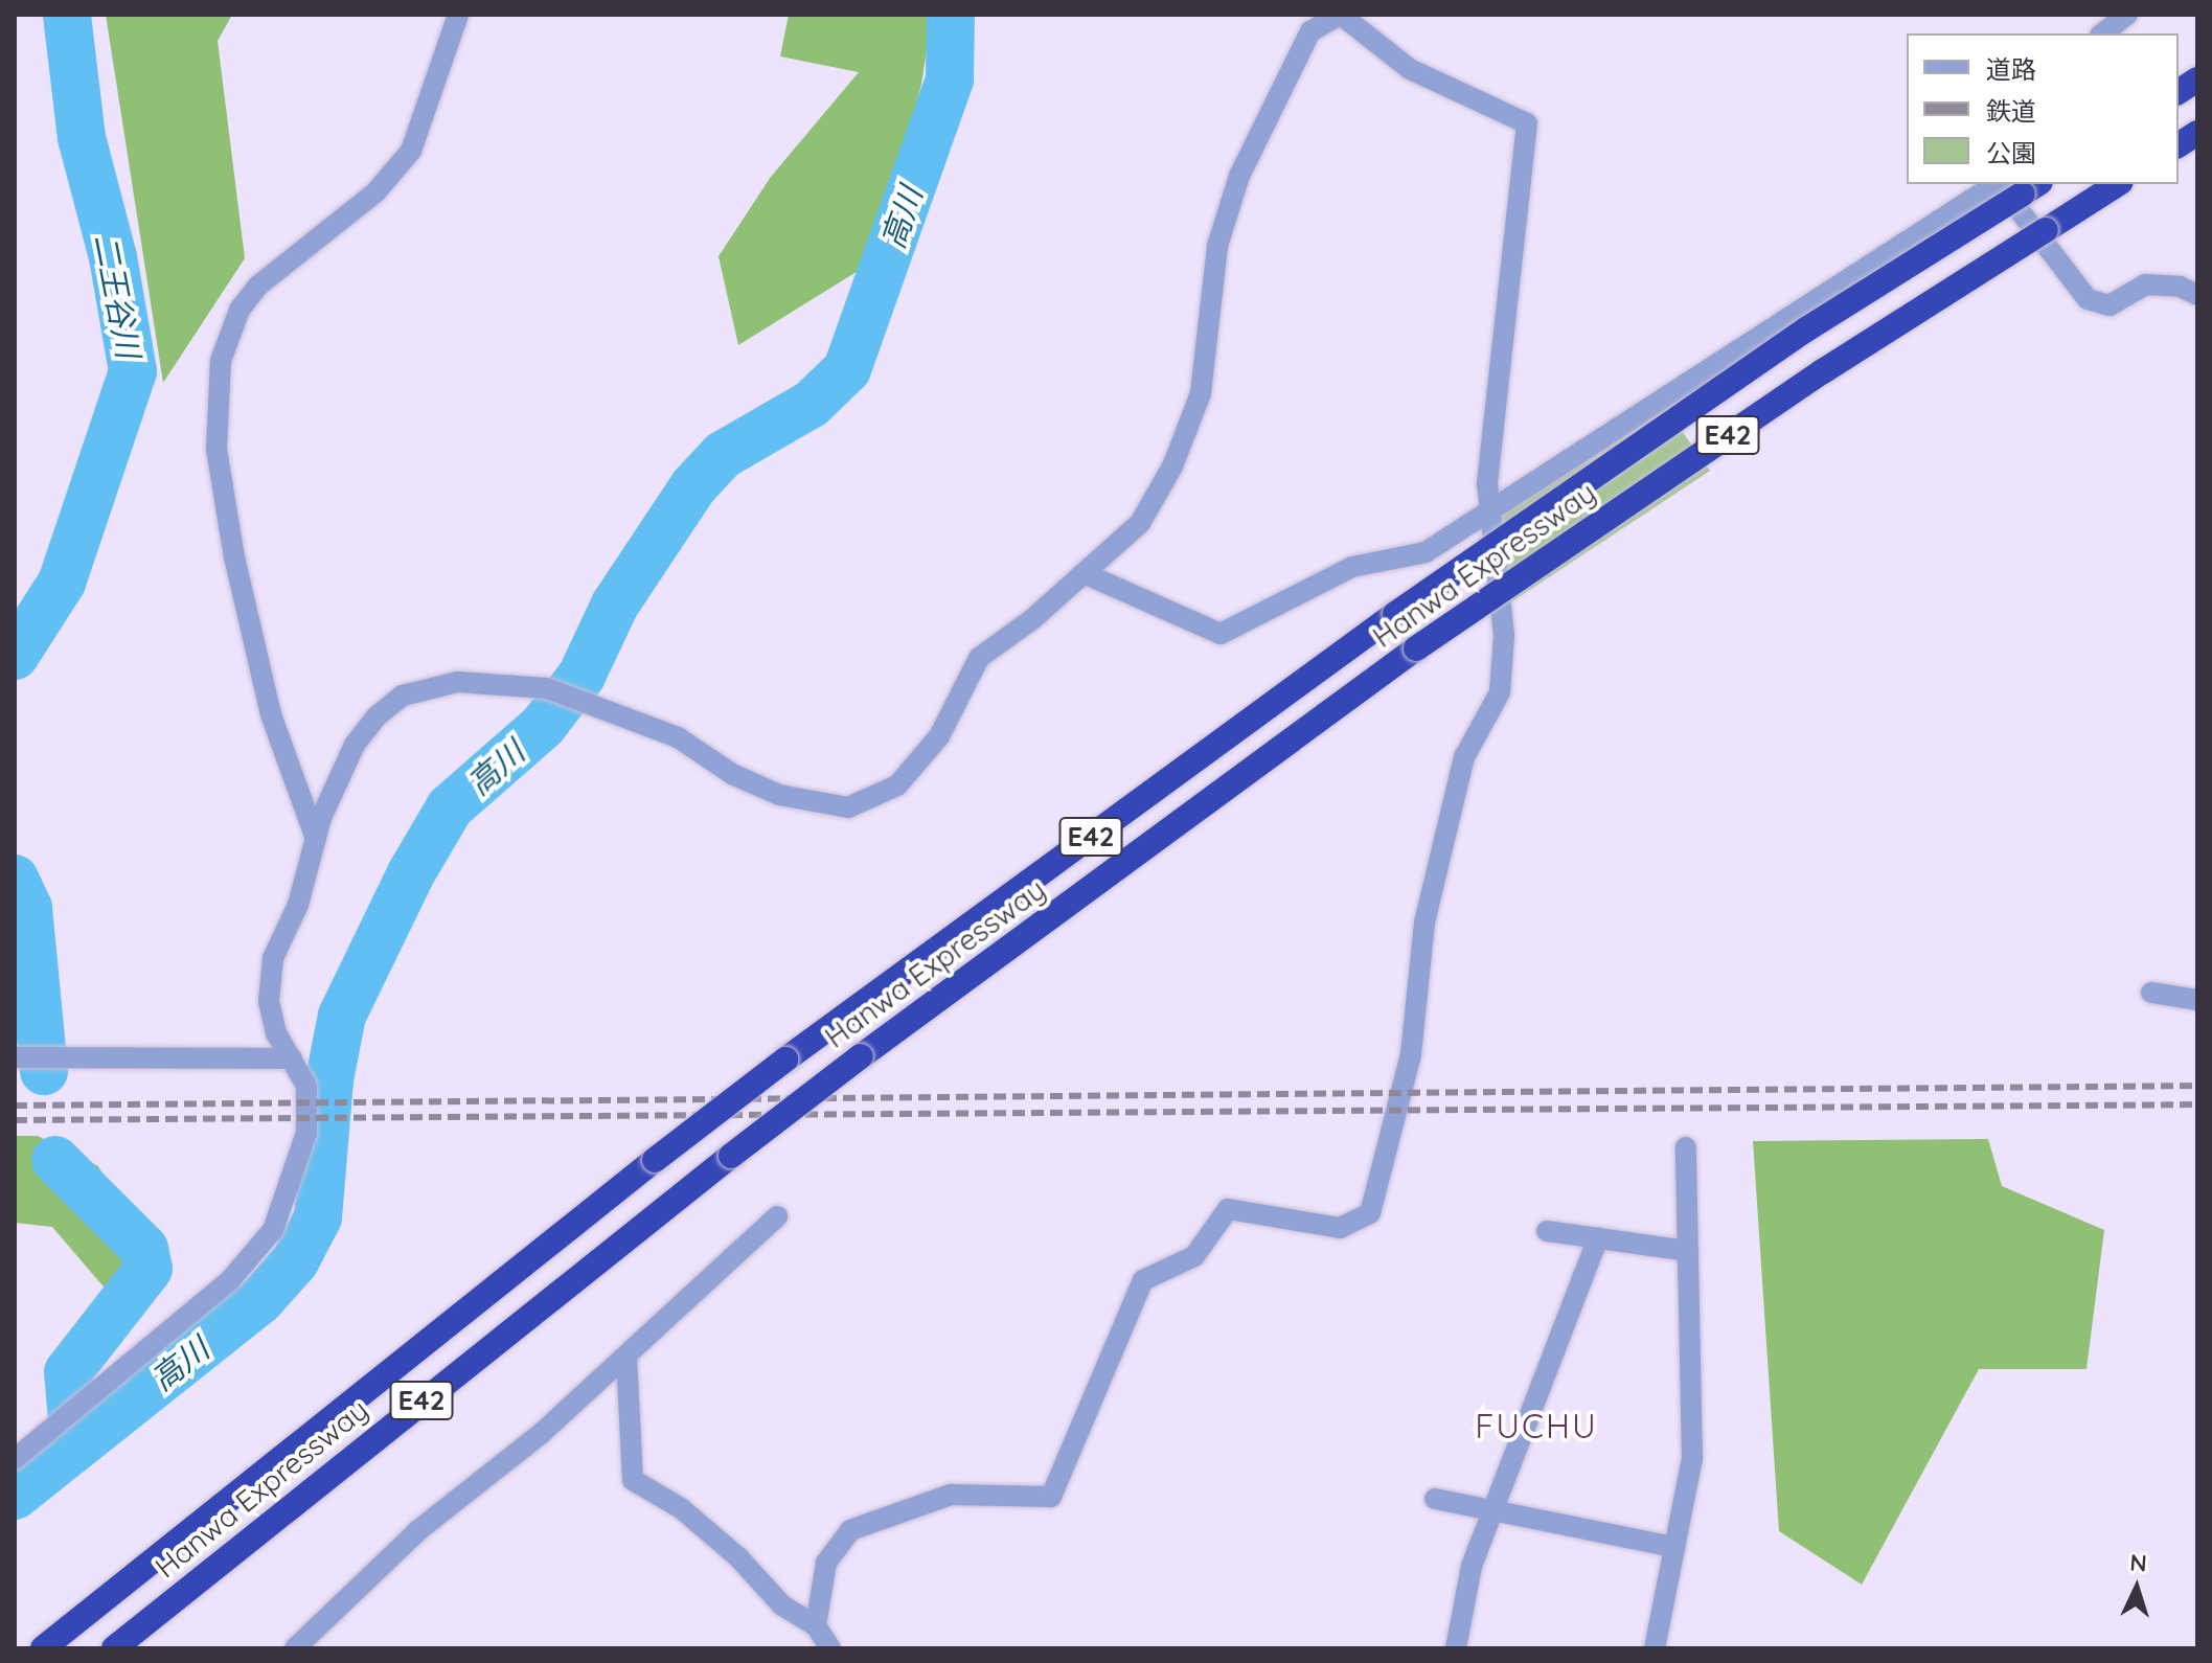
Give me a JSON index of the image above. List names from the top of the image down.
{
  "streets": {
    "highway": ["E42", "Hanwa Expressway"]
  },
  "districts": ["FUCHU"],
  "water": ["高川", "二王谷川"],
  "legend": ["道路", "鉄道", "公園"],
  "north": "top"
}
